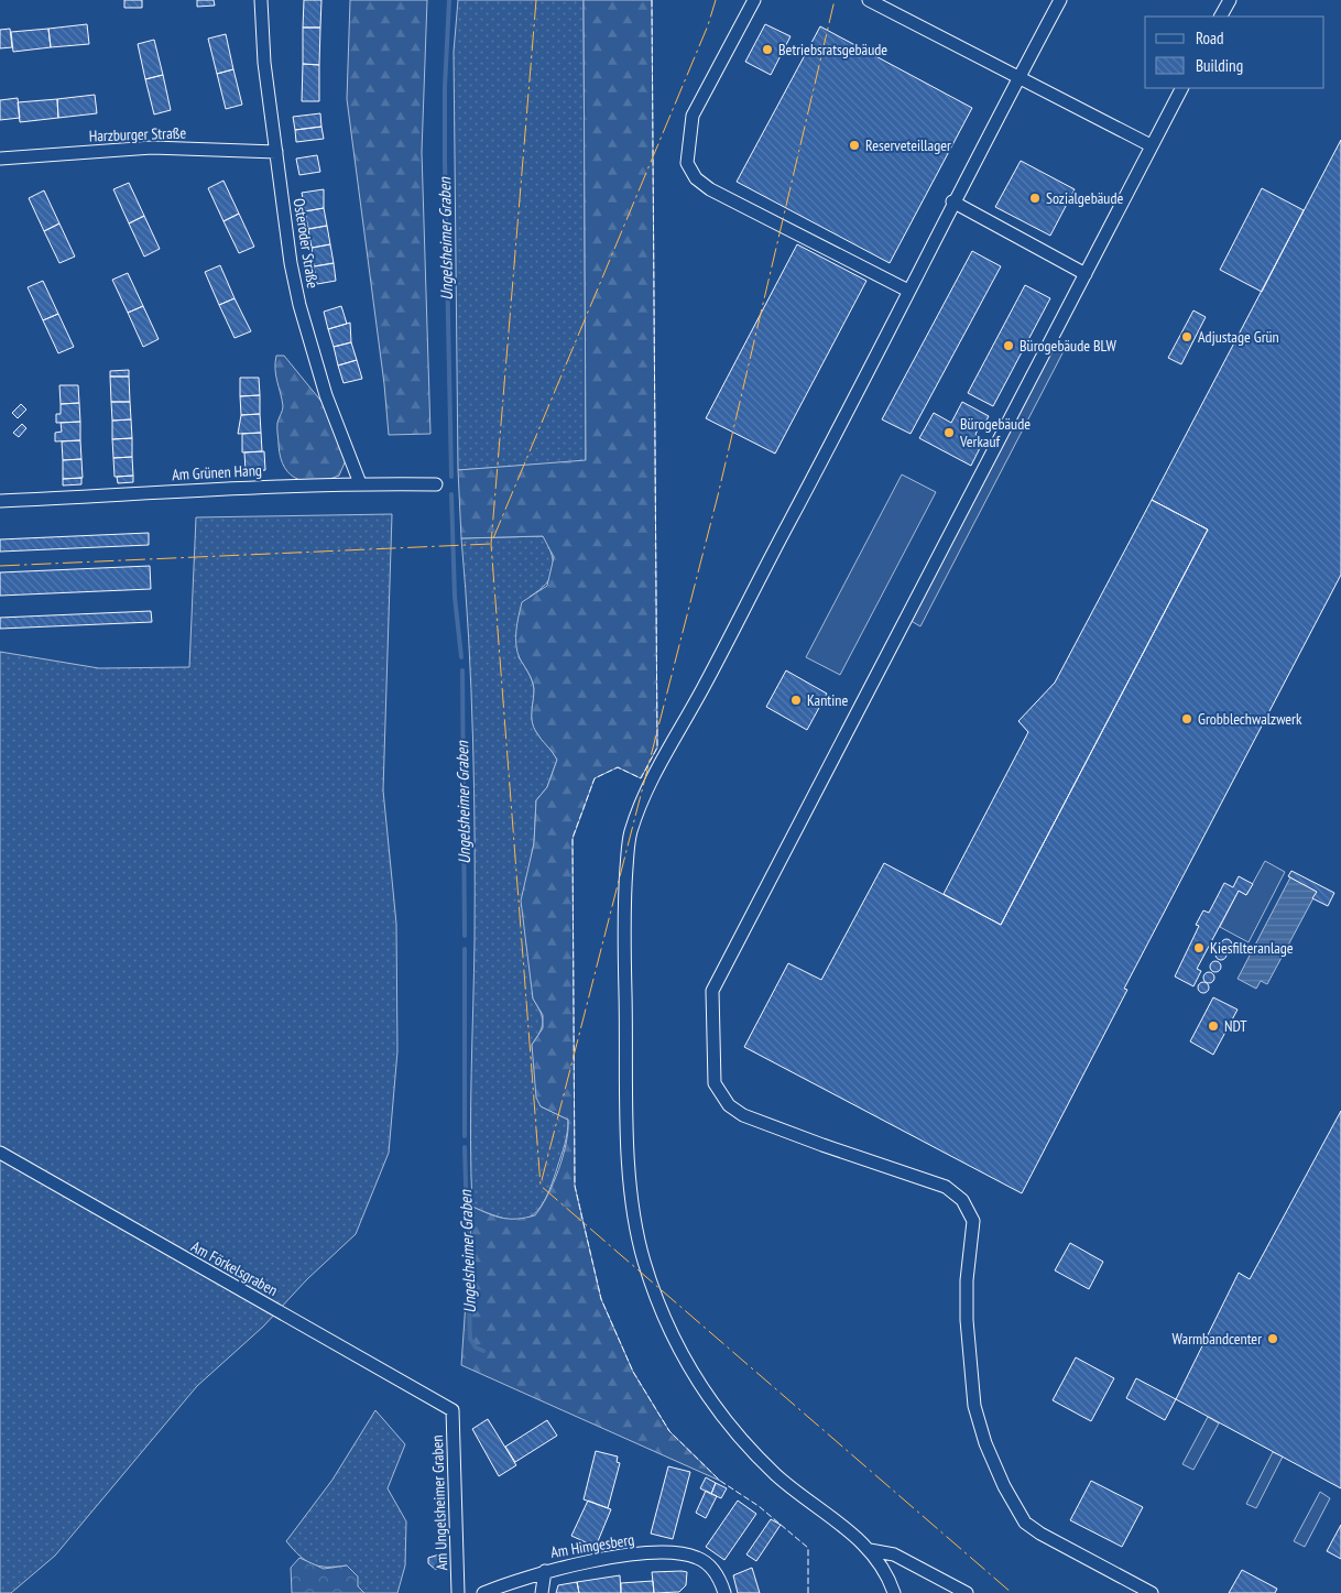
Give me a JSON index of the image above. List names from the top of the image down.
{
  "streets": {
    "street": [
      "Harzburger Straße",
      "Osteroder Straße",
      "Am Grünen Hang",
      "Am Förkelsgraben",
      "Am Ungelsheimer Graben",
      "Am Himgesberg"
    ]
  },
  "crossings": [
    ["Harzburger Straße", "Osteroder Straße"],
    ["Osteroder Straße", "Am Grünen Hang"],
    ["Am Förkelsgraben", "Am Ungelsheimer Graben"]
  ],
  "water": ["Ungelsheimer Graben"],
  "places": [
    "Betriebsratsgebäude",
    "Reserveteillager",
    "Sozialgebäude",
    "Adjustage Grün",
    "Bürogebäude BLW",
    "Bürogebäude Verkauf",
    "Kantine",
    "Grobblechwalzwerk",
    "Kiesfilteranlage",
    "NDT",
    "Warmbandcenter"
  ],
  "legend": ["Road", "Building"]
}
